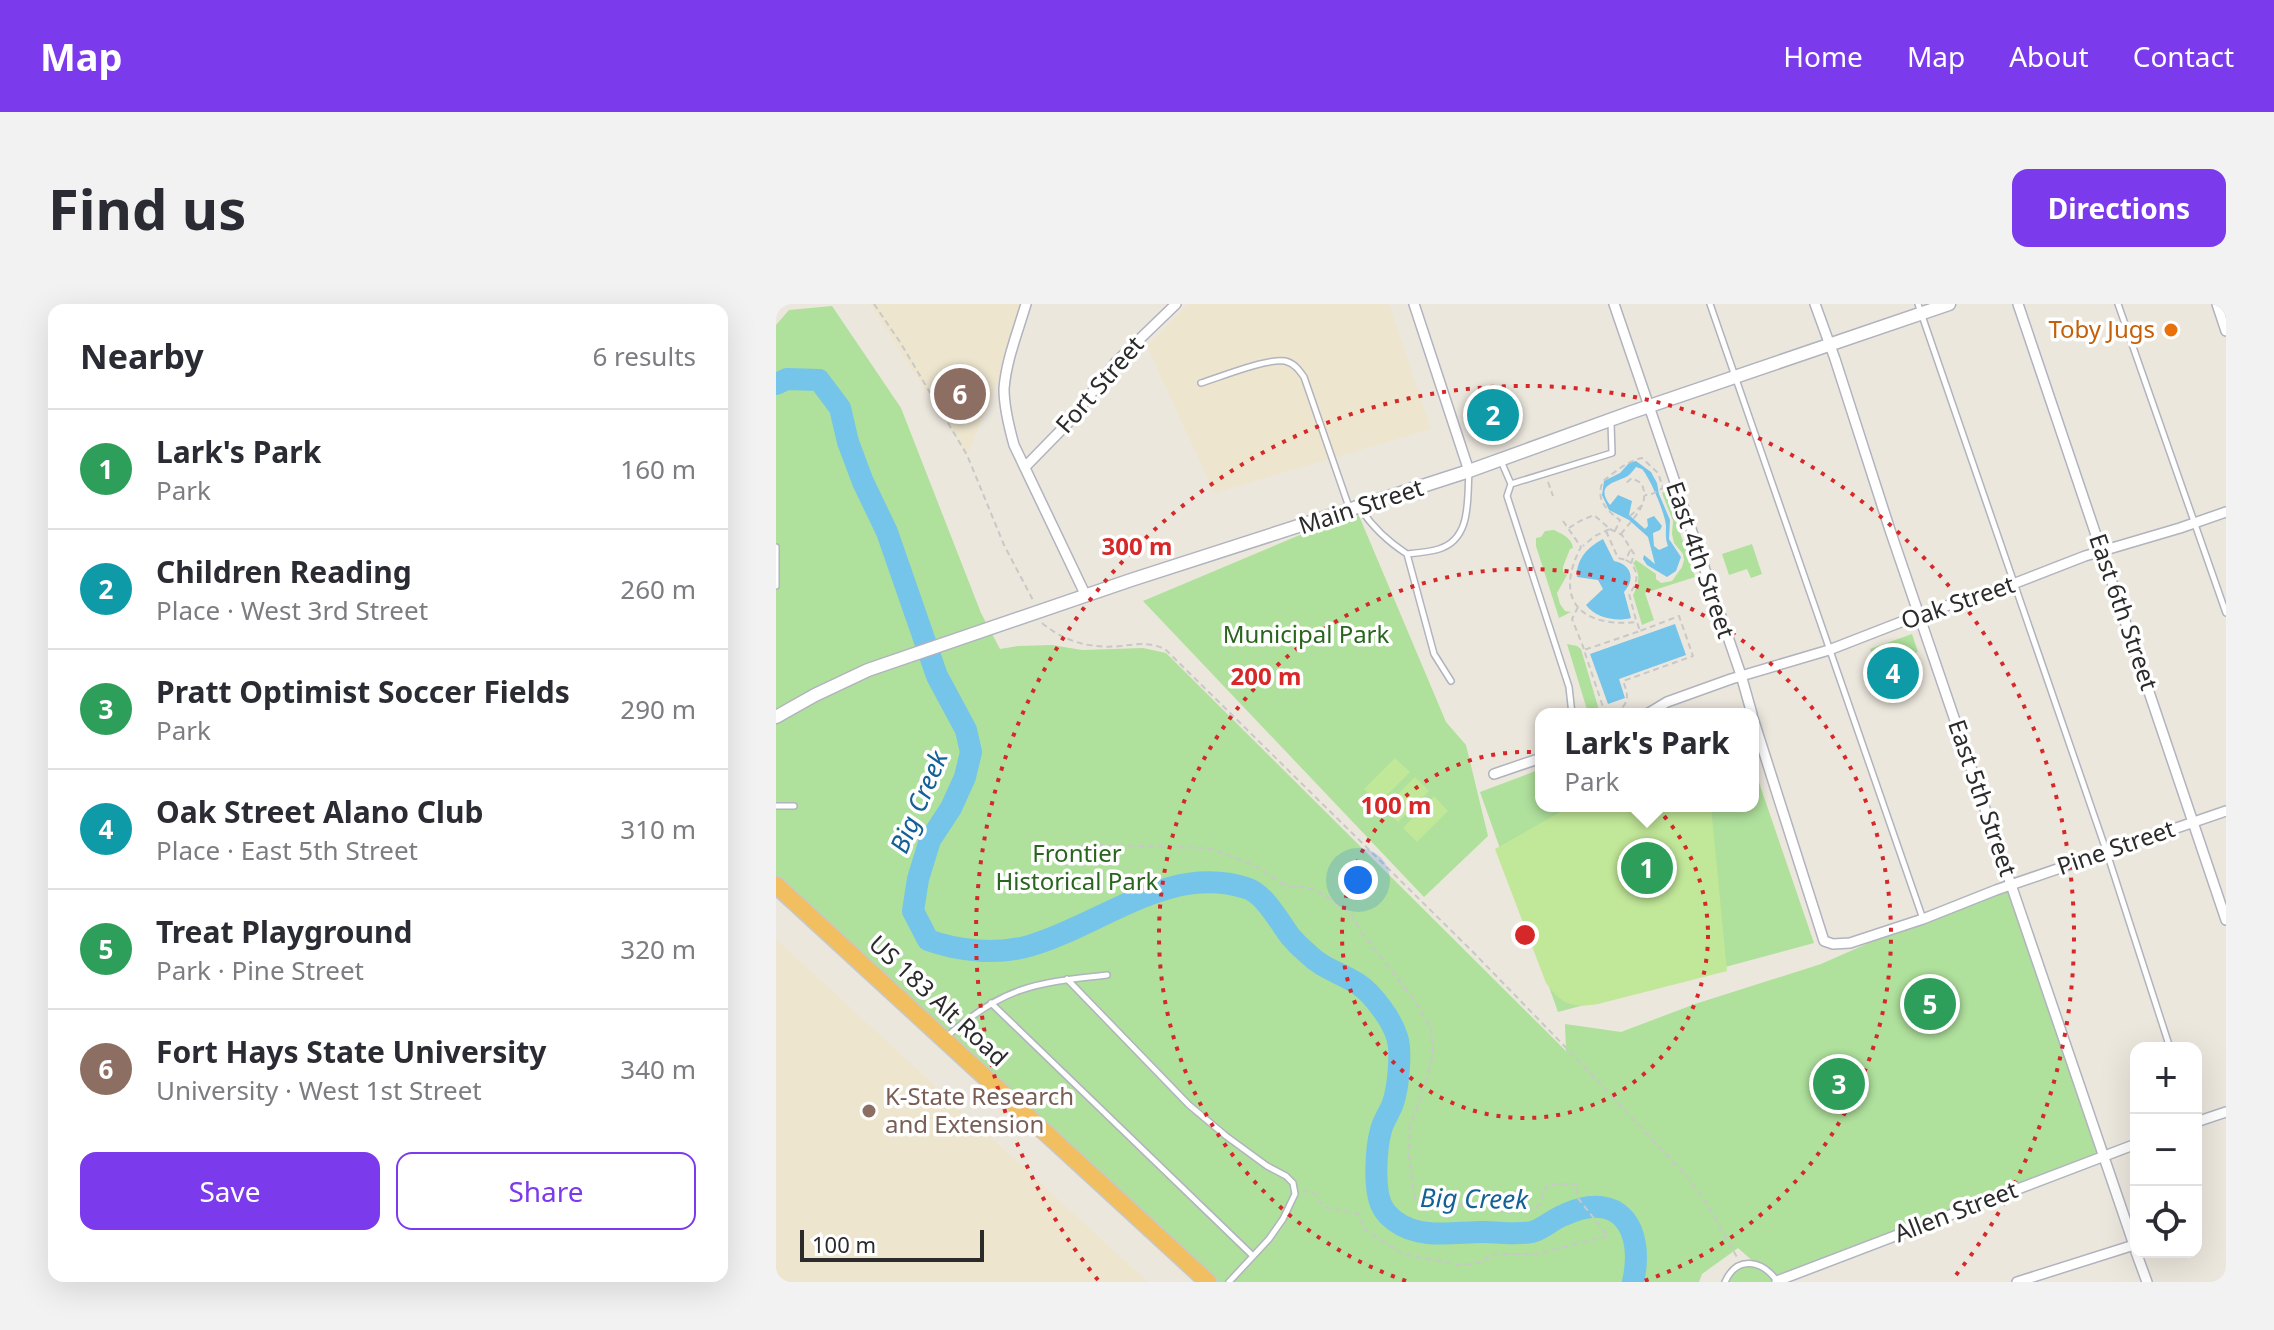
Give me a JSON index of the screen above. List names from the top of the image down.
{
  "streets": {
    "highway": ["US 183 Alt Road"],
    "street": [
      "Fort Street",
      "Main Street",
      "East 4th Street",
      "Oak Street",
      "East 6th Street",
      "East 5th Street",
      "Pine Street",
      "Allen Street"
    ]
  },
  "crossings": [
    ["Main Street", "East 4th Street"],
    ["Main Street", "East 5th Street"],
    ["East 4th Street", "Oak Street"],
    ["East 4th Street", "Pine Street"],
    ["Oak Street", "East 6th Street"],
    ["Oak Street", "East 5th Street"],
    ["East 6th Street", "Pine Street"],
    ["East 5th Street", "Pine Street"],
    ["East 5th Street", "Allen Street"]
  ],
  "water": ["Big Creek"],
  "parks": ["Municipal Park", "Frontier Historical Park"],
  "places": ["Toby Jugs", "K-State Research and Extension"],
  "scale_bar": "100 m",
  "page": {
    "header": "Map",
    "nav": [
      "Home",
      "Map",
      "About",
      "Contact"
    ],
    "buttons": [
      "Directions",
      ["Save", "Share"]
    ],
    "title": "Find us",
    "heading": ["Nearby", "6 results"],
    "pins": [
      "6",
      "2",
      "4",
      "1",
      "5",
      "3"
    ],
    "list": [
      {
        "mark": "1",
        "name": "Lark's Park",
        "note": "Park",
        "value": "160 m"
      },
      {
        "mark": "2",
        "name": "Children Reading",
        "note": "Place · West 3rd Street",
        "value": "260 m"
      },
      {
        "mark": "3",
        "name": "Pratt Optimist Soccer Fields",
        "note": "Park",
        "value": "290 m"
      },
      {
        "mark": "4",
        "name": "Oak Street Alano Club",
        "note": "Place · East 5th Street",
        "value": "310 m"
      },
      {
        "mark": "5",
        "name": "Treat Playground",
        "note": "Park · Pine Street",
        "value": "320 m"
      },
      {
        "mark": "6",
        "name": "Fort Hays State University",
        "note": "University · West 1st Street",
        "value": "340 m"
      }
    ],
    "popup": ["Lark's Park", "Park"],
    "map_buttons": ["+", "−"],
    "scale": "100 m"
  },
  "rings": ["300 m", "200 m", "100 m"]
}
